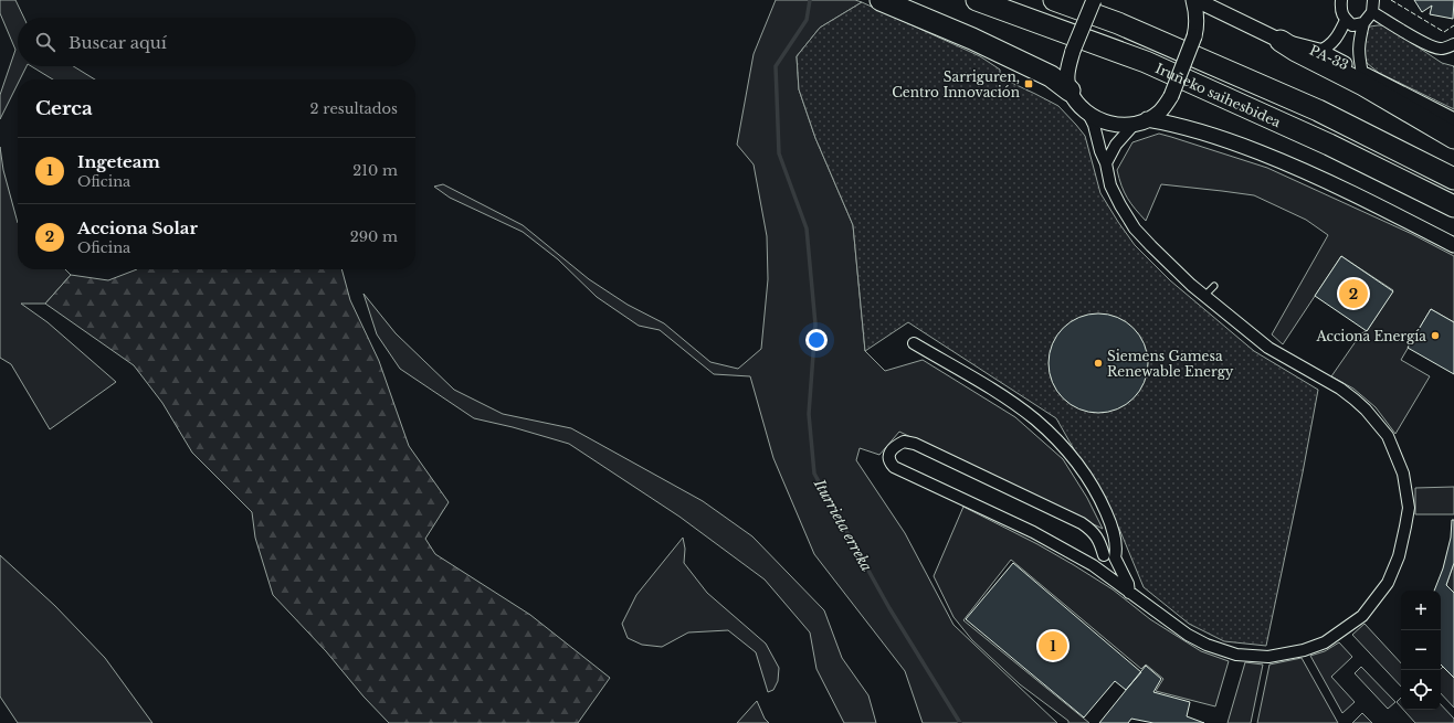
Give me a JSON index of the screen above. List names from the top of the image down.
{
  "streets": {
    "highway": ["Iruñeko saihesbidea"],
    "street": ["PA-33"]
  },
  "water": ["Iturrieta erreka"],
  "places": {
    "transit": ["Sarriguren, Centro Innovación"],
    "other": ["Acciona Energía", "Siemens Gamesa Renewable Energy"]
  },
  "page": {
    "search": "Buscar aquí",
    "heading": ["Cerca", "2 resultados"],
    "list": [
      {
        "mark": "1",
        "name": "Ingeteam",
        "note": "Oficina",
        "value": "210 m"
      },
      {
        "mark": "2",
        "name": "Acciona Solar",
        "note": "Oficina",
        "value": "290 m"
      }
    ],
    "pins": ["2", "1"],
    "map_buttons": ["+", "−"]
  }
}
